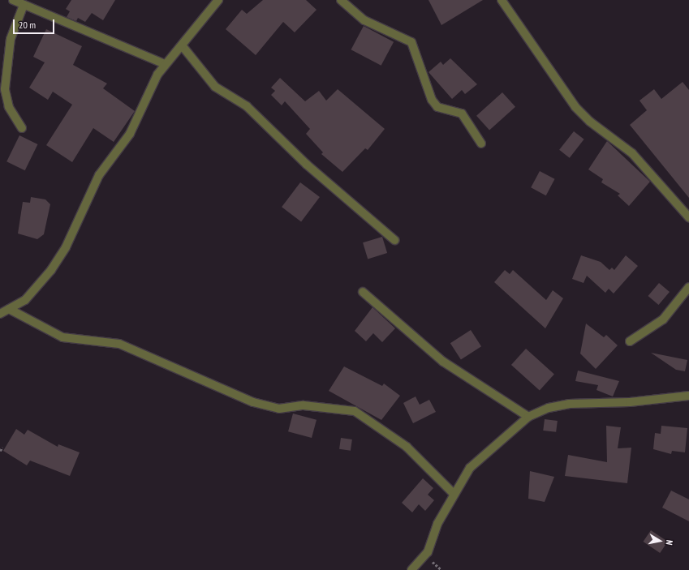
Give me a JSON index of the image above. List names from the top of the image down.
{
  "scale_bar": "20 m",
  "north": "right"
}
